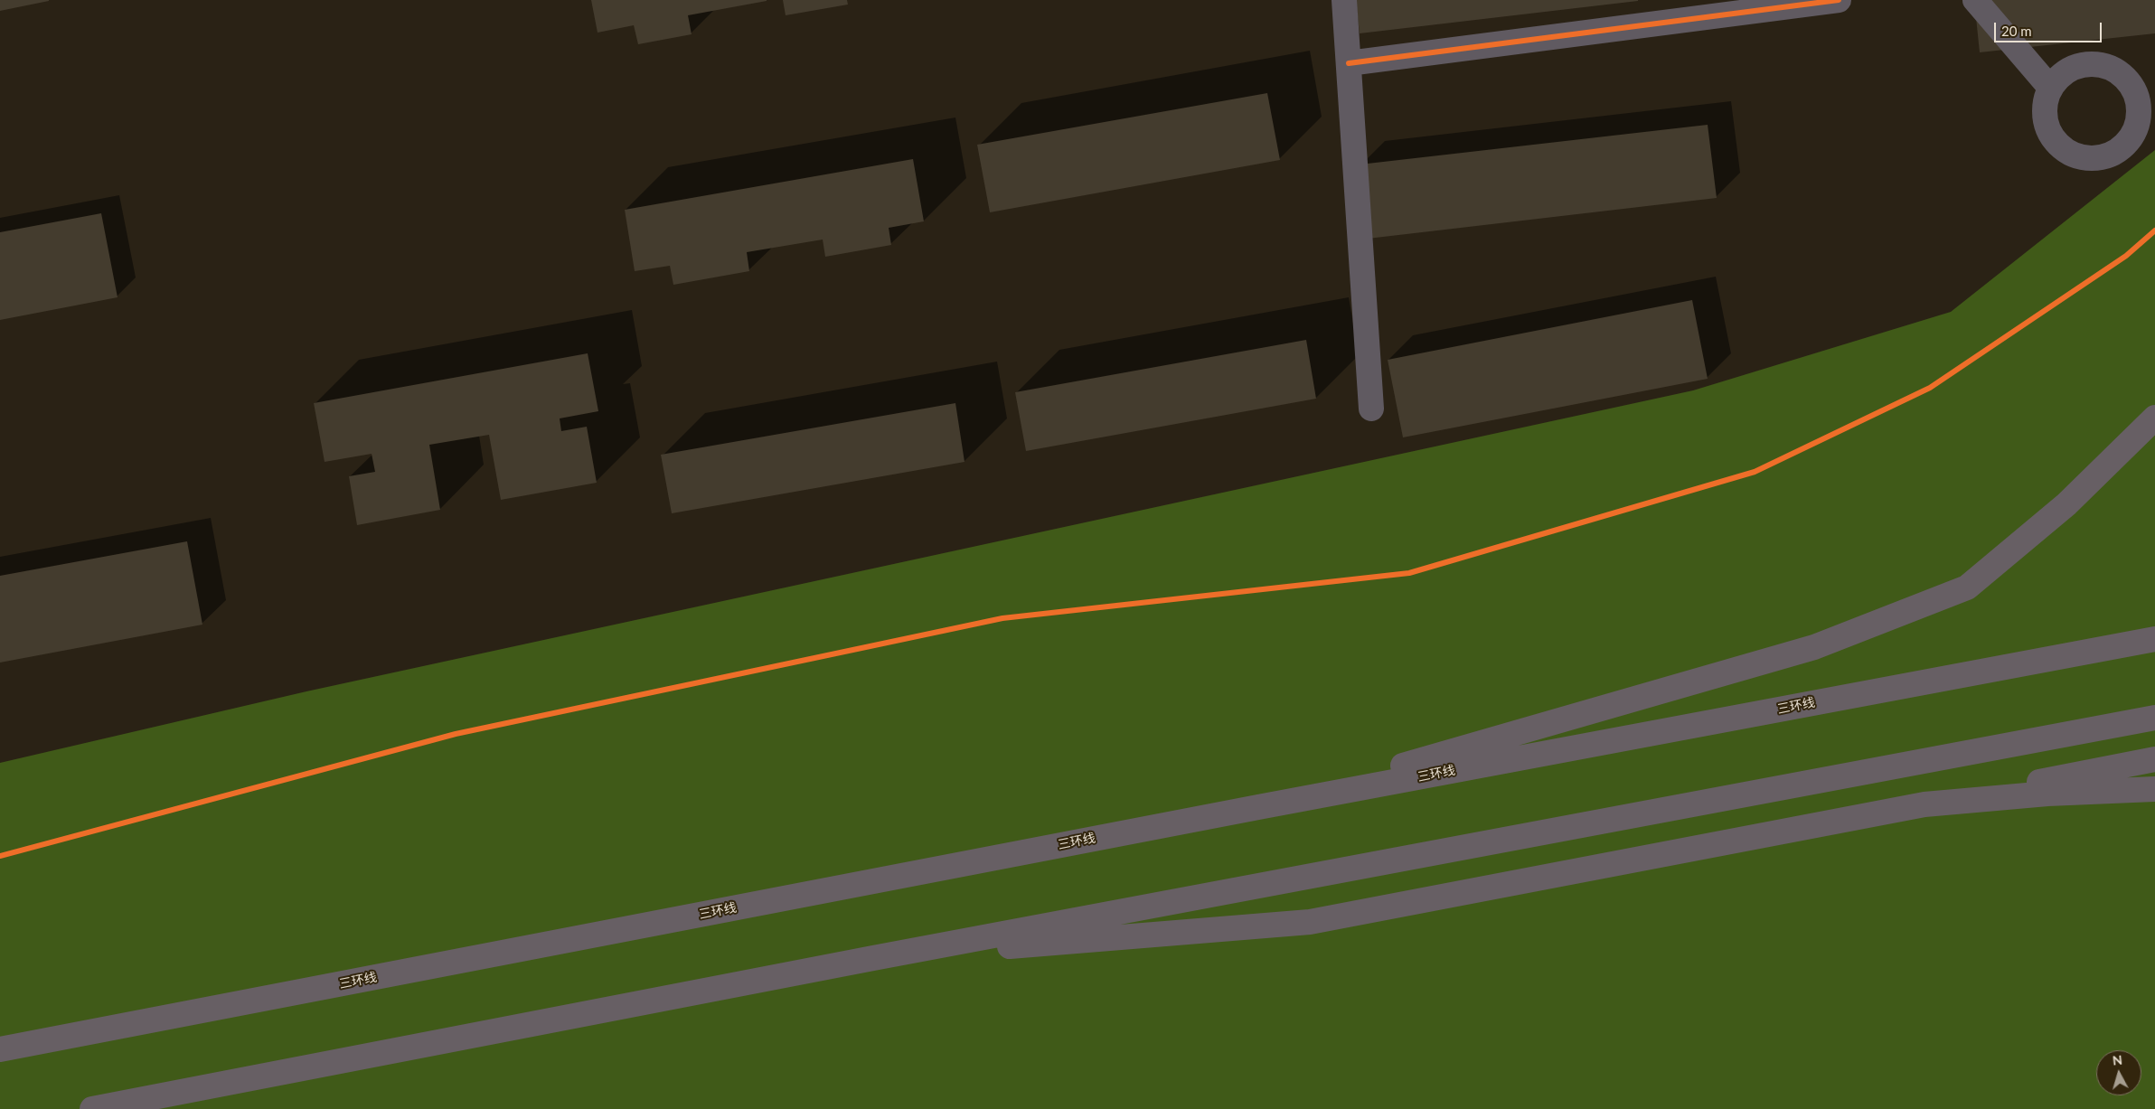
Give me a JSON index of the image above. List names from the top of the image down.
{
  "streets": {
    "highway": ["三环线"]
  },
  "scale_bar": "20 m",
  "north": "top"
}
